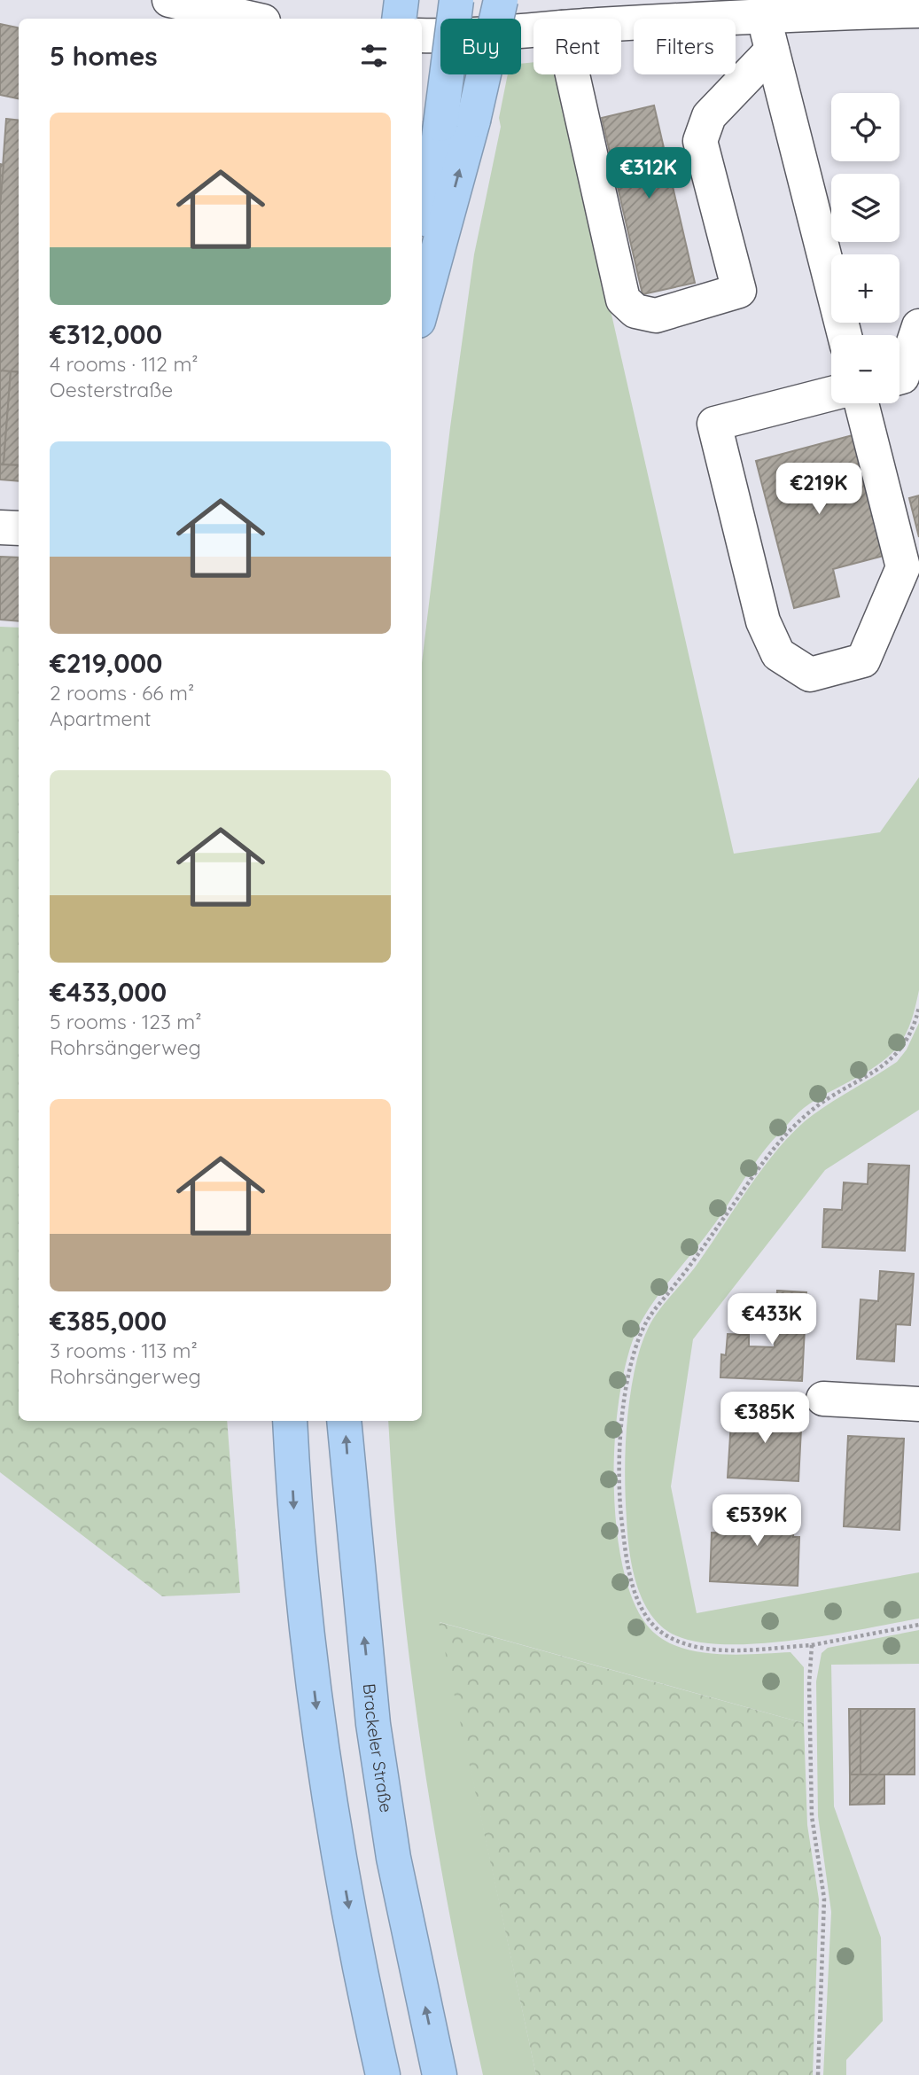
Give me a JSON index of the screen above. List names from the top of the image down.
{
  "streets": {
    "highway": ["Brackeler Straße"]
  },
  "page": {
    "chip": ["Buy", "Rent", "Filters"],
    "heading": "5 homes",
    "map_buttons": ["+", "−"],
    "list": [
      {
        "name": "€312,000",
        "note": "4 rooms · 112 m² · Oesterstraße"
      },
      {
        "name": "€219,000",
        "note": "2 rooms · 66 m² · Apartment"
      },
      {
        "name": "€433,000",
        "note": "5 rooms · 123 m² · Rohrsängerweg"
      },
      {
        "name": "€385,000",
        "note": "3 rooms · 113 m² · Rohrsängerweg"
      }
    ],
    "price": [
      "€312K",
      "€219K",
      "€433K",
      "€385K",
      "€539K"
    ]
  }
}
